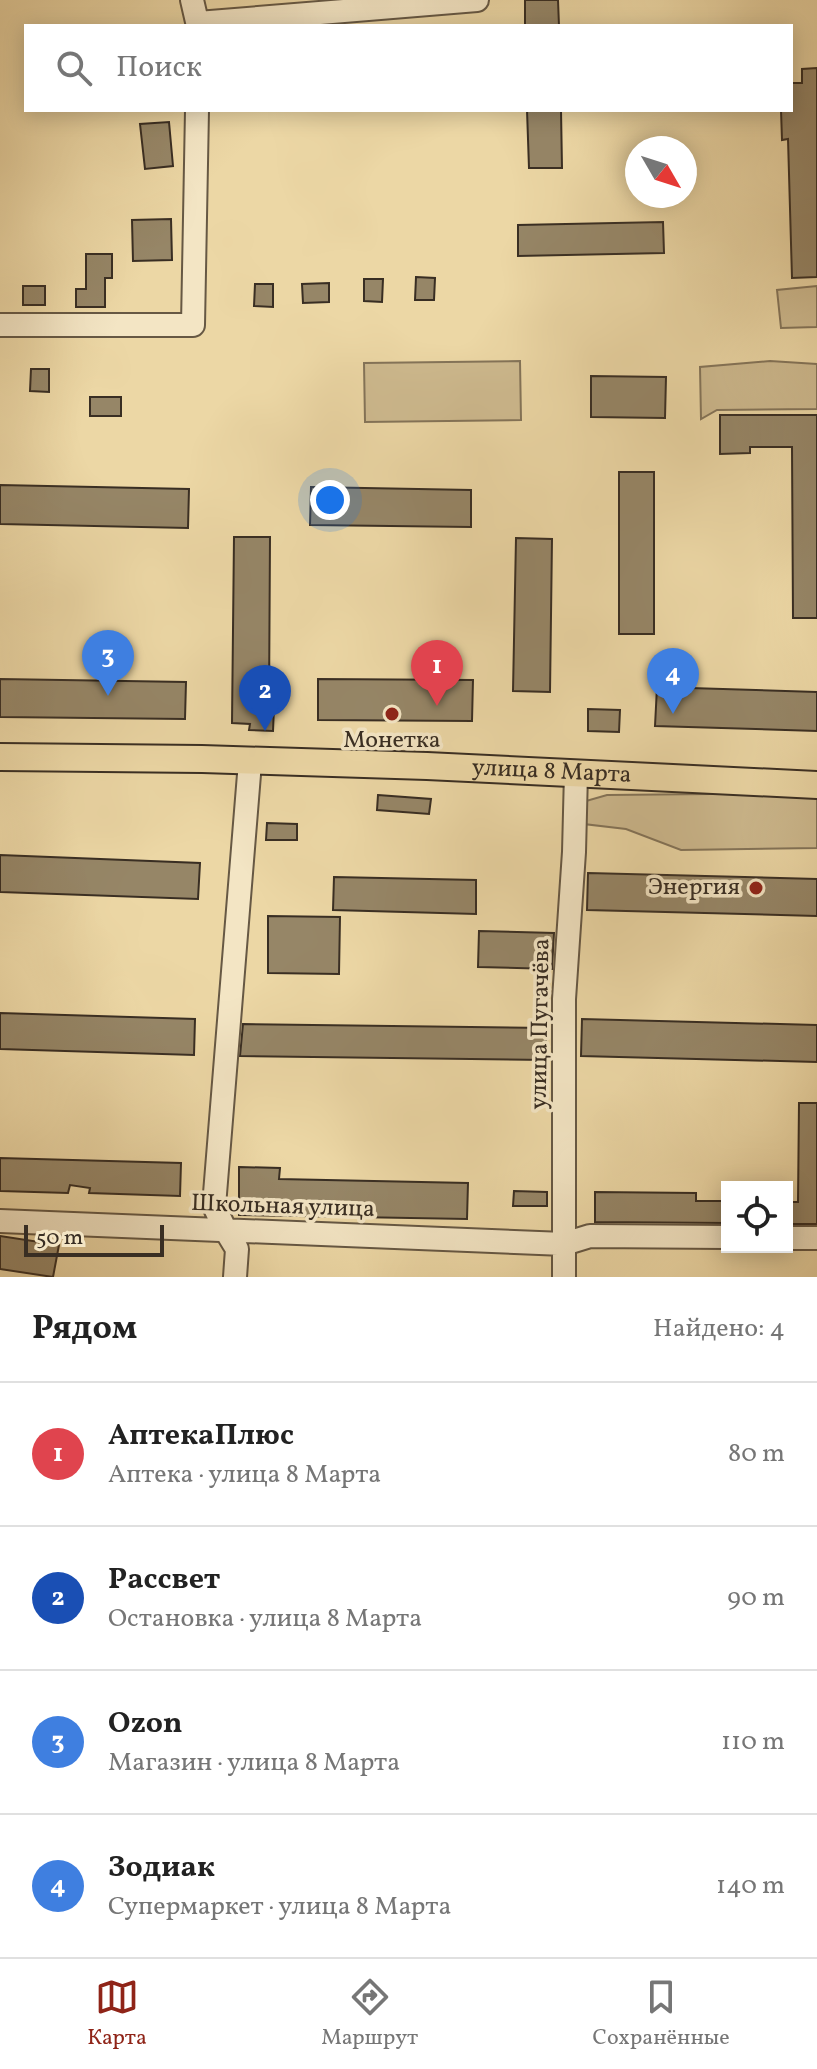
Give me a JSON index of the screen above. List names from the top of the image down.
{
  "streets": {
    "main road": ["улица 8 Марта"],
    "street": ["улица Пугачёва", "Школьная улица"]
  },
  "crossings": [
    ["улица 8 Марта", "улица Пугачёва"],
    ["улица Пугачёва", "Школьная улица"]
  ],
  "places": ["Монетка", "Энергия"],
  "scale_bar": "50 m",
  "north": "bottom right",
  "page": {
    "search": "Поиск",
    "pins": [
      "3",
      "1",
      "4",
      "2"
    ],
    "scale": "50 m",
    "heading": ["Рядом", "Найдено: 4"],
    "list": [
      {
        "mark": "1",
        "name": "АптекаПлюс",
        "note": "Аптека · улица 8 Марта",
        "value": "80 m"
      },
      {
        "mark": "2",
        "name": "Рассвет",
        "note": "Остановка · улица 8 Марта",
        "value": "90 m"
      },
      {
        "mark": "3",
        "name": "Ozon",
        "note": "Магазин · улица 8 Марта",
        "value": "110 m"
      },
      {
        "mark": "4",
        "name": "Зодиак",
        "note": "Супермаркет · улица 8 Марта",
        "value": "140 m"
      }
    ],
    "nav": ["Карта", "Маршрут", "Сохранённые"]
  }
}
